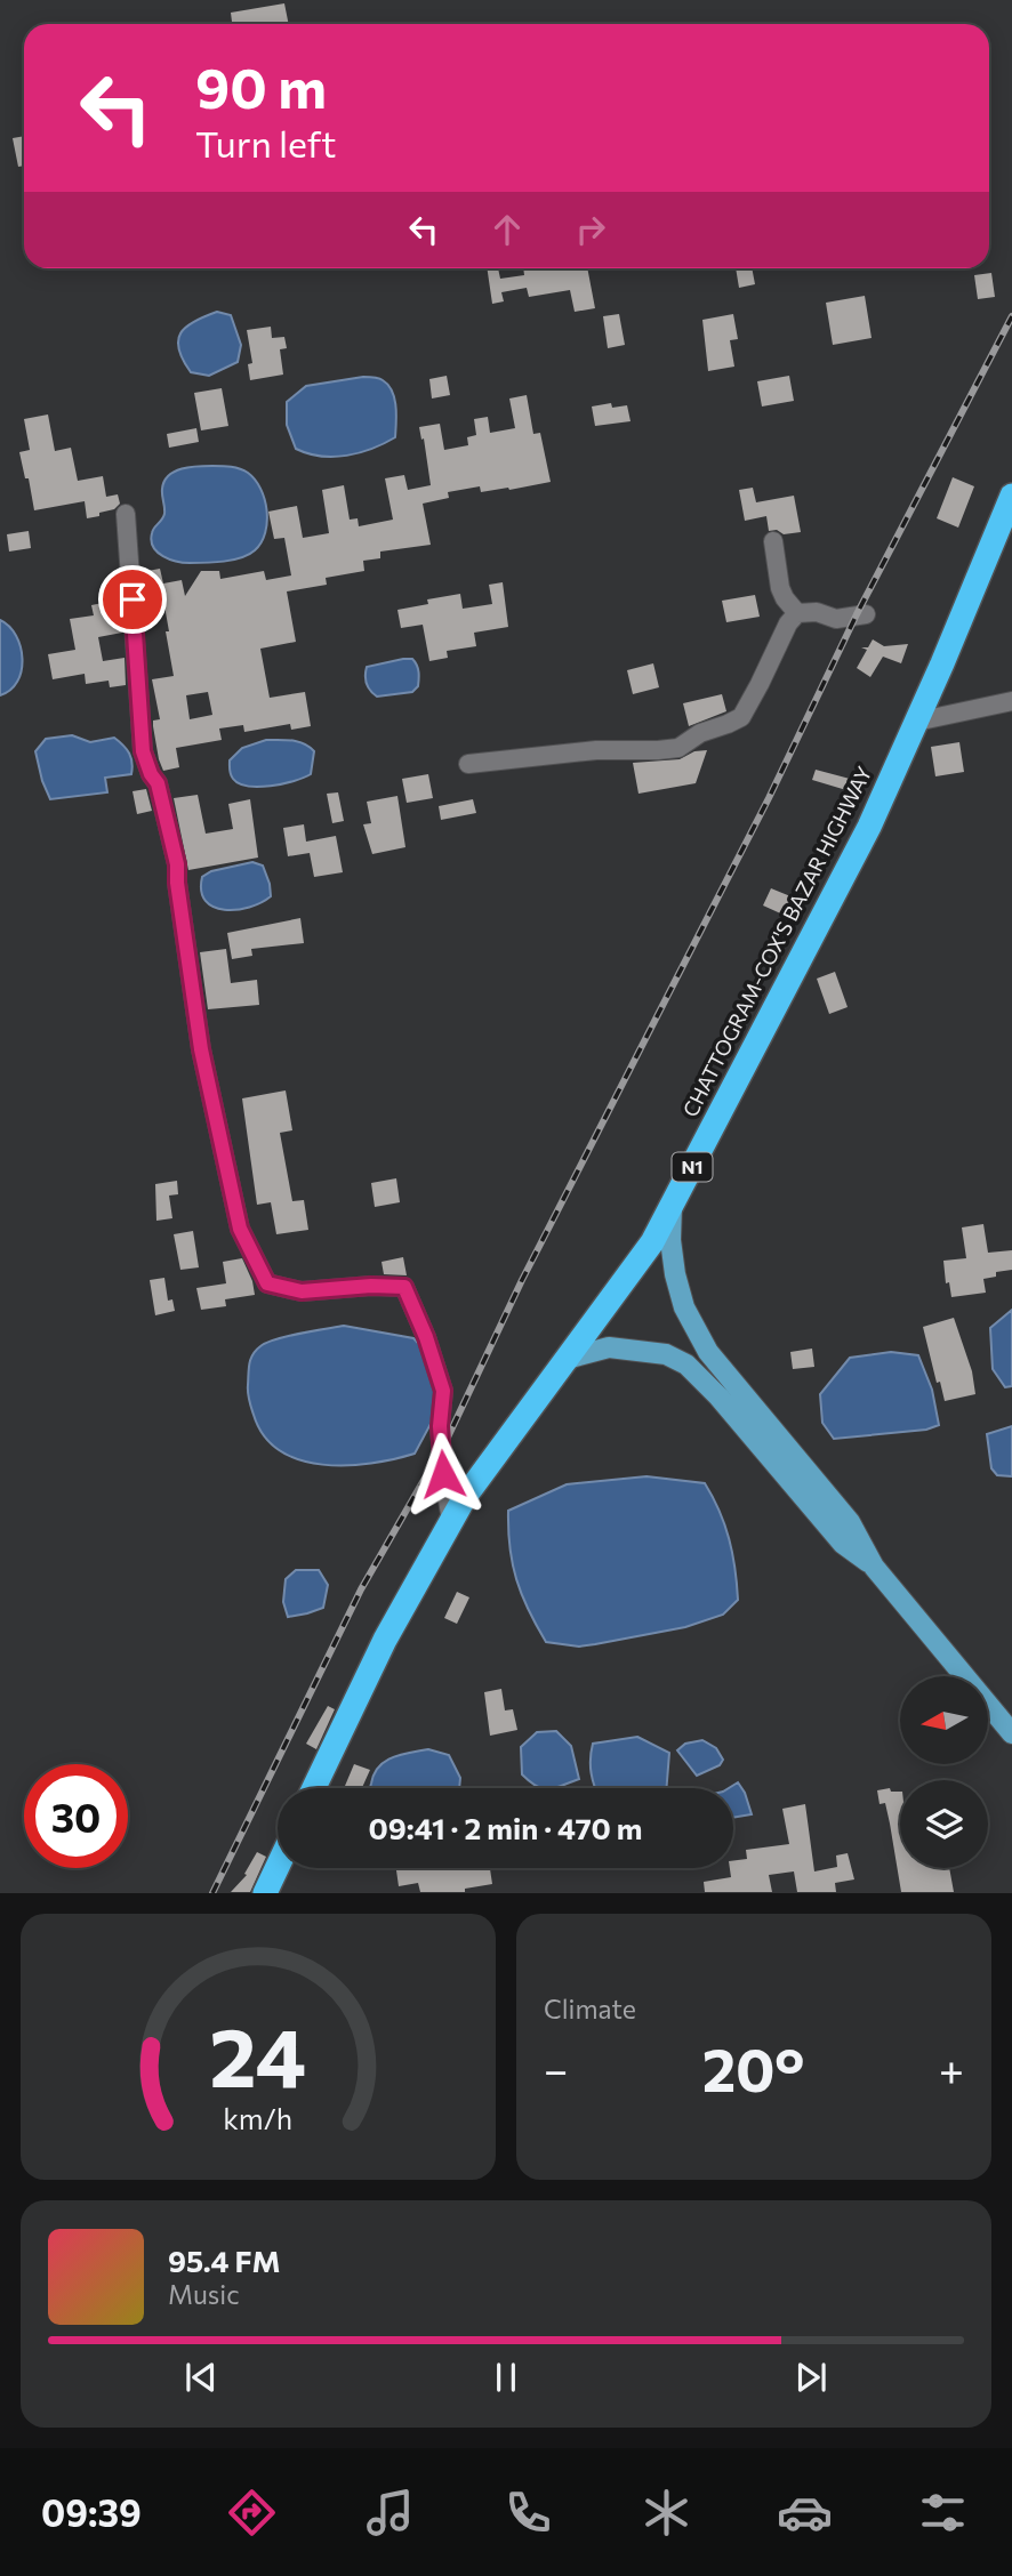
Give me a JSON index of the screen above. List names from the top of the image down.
{
  "streets": {
    "highway": ["CHATTOGRAM-COX'S BAZAR HIGHWAY", "N1"]
  },
  "north": "left",
  "page": {
    "turn": ["90 m", "Turn left"],
    "limit": "30",
    "trip": "09:41 · 2 min · 470 m",
    "tile": "Climate",
    "heat": ["−", "20°", "+"],
    "song": ["95.4 FM", "Music"],
    "tabs": "09:39",
    "gauge": ["24", "km/h"]
  }
}
